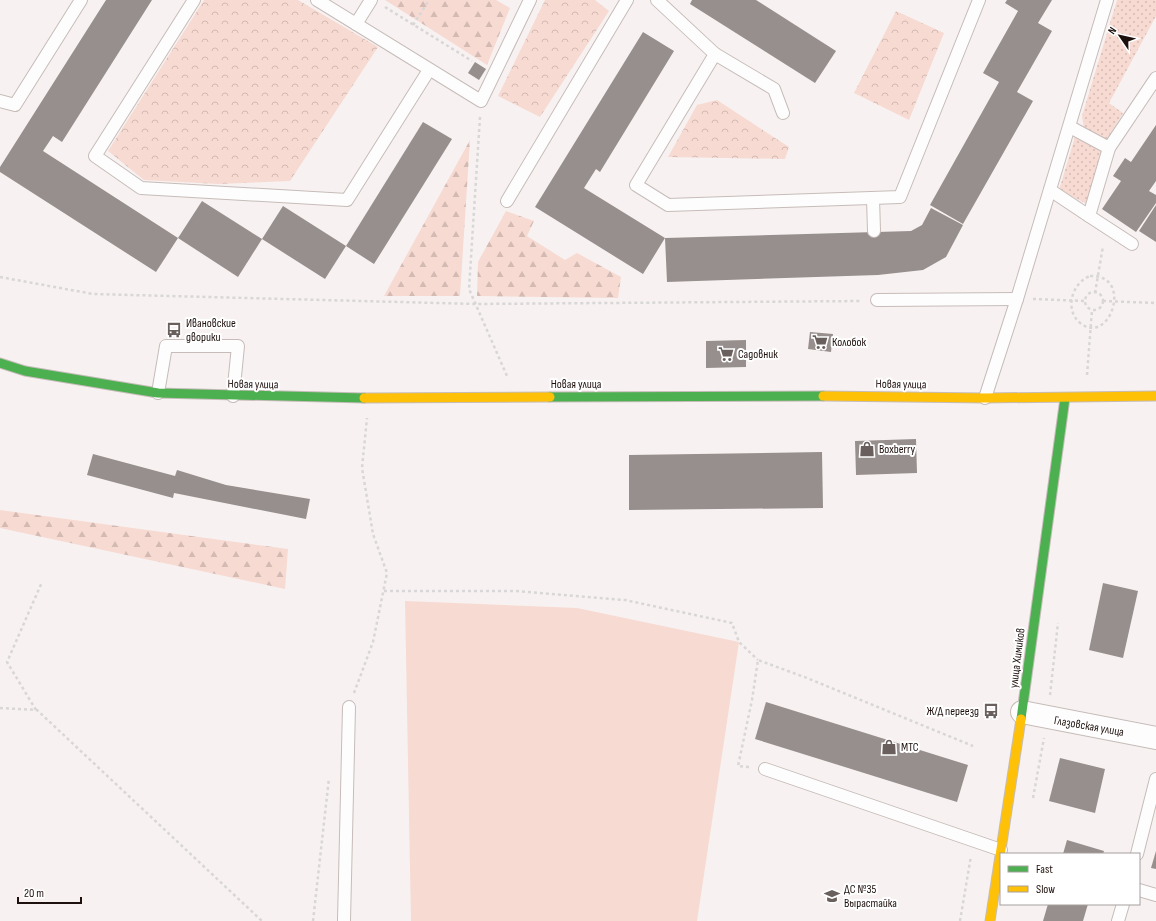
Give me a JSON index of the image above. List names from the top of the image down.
{
  "streets": {
    "street": ["Новая улица", "улица Химиков", "Глазовская улица"]
  },
  "crossings": [
    ["Новая улица", "улица Химиков"],
    ["улица Химиков", "Глазовская улица"]
  ],
  "places": {
    "bus stop": ["Ивановские дворики", "Ж/Д переезд"],
    "supermarket": ["Колобок", "Садовник"],
    "shop": ["Boxberry", "МТС"],
    "school or university": ["ДС №35 Вырастайка"]
  },
  "legend": ["Fast", "Slow"],
  "scale_bar": "20 m",
  "north": "top left"
}
